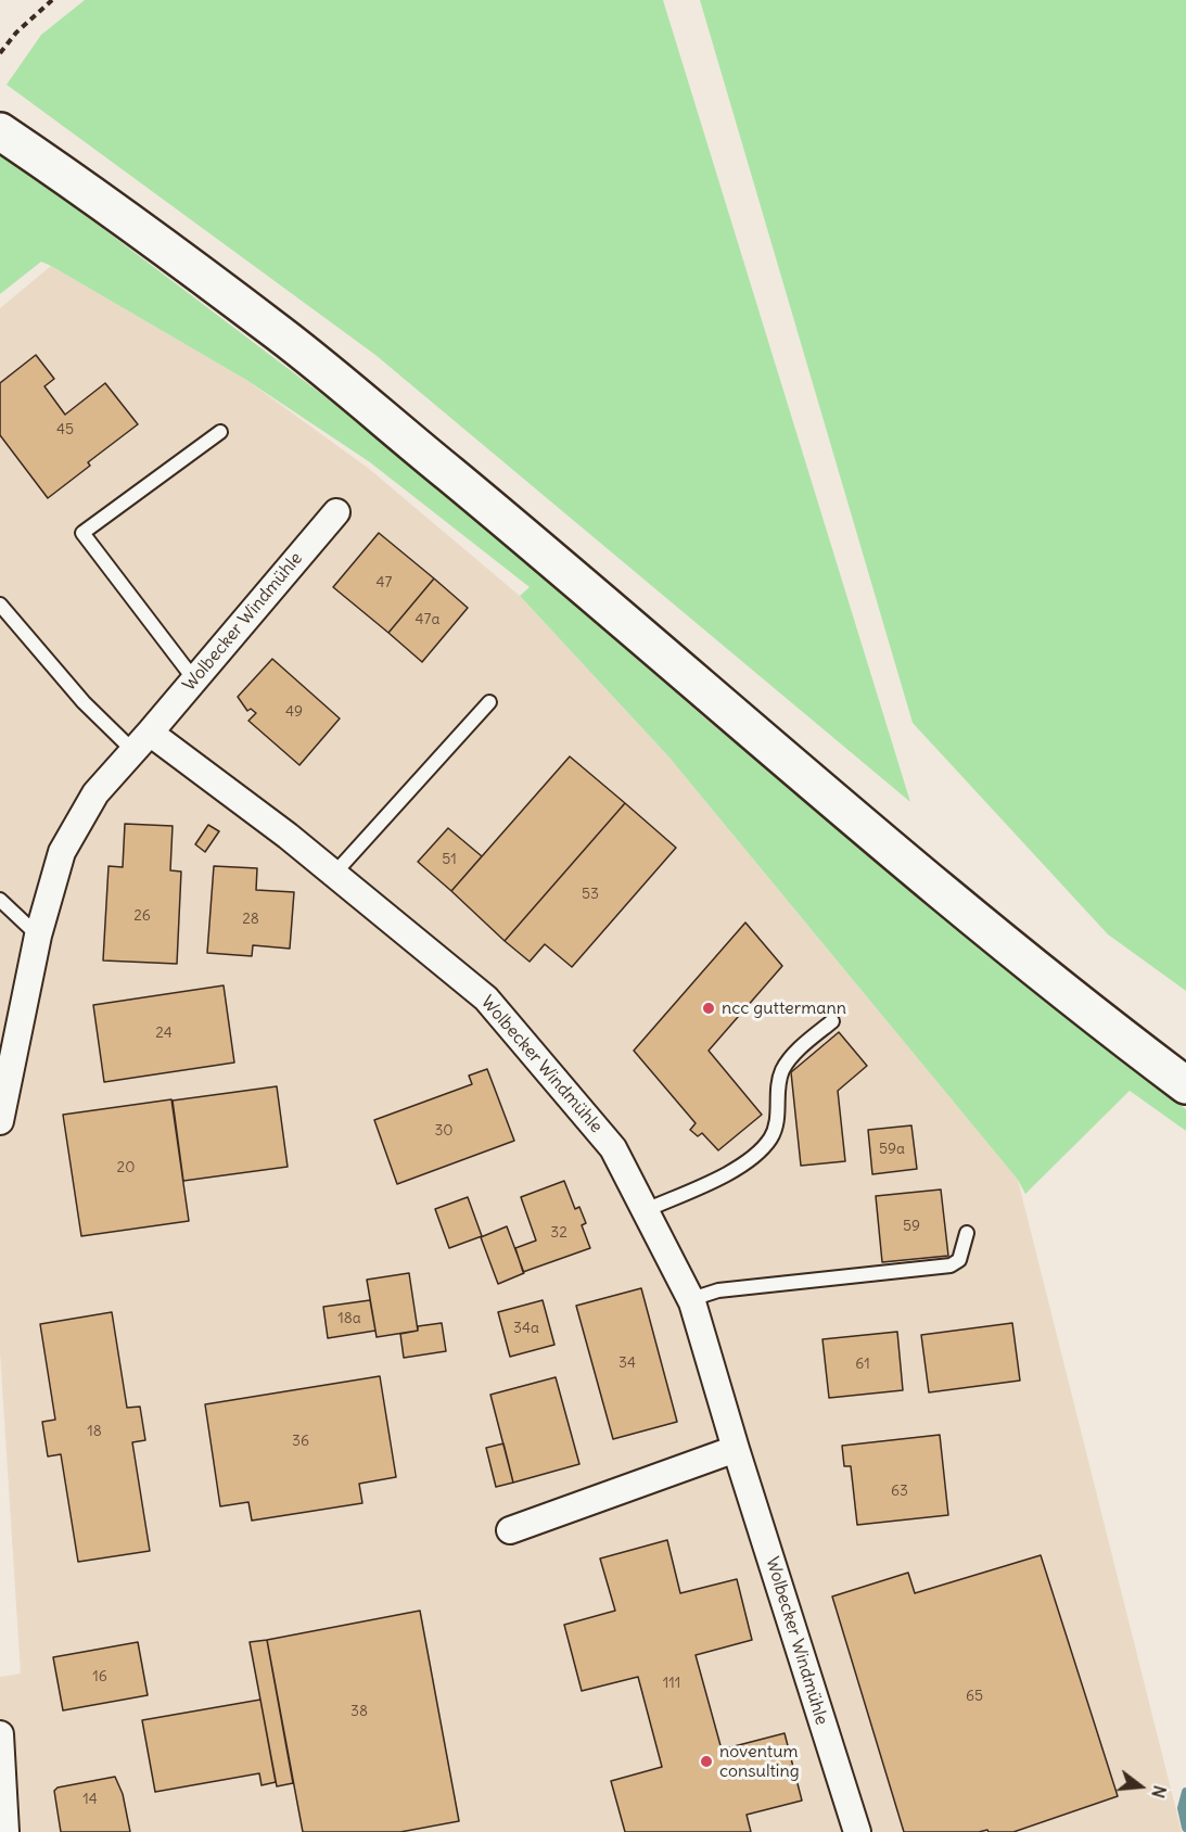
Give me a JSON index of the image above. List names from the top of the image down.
{
  "streets": {
    "street": ["Wolbecker Windmühle"]
  },
  "places": ["ncc guttermann", "noventum consulting"],
  "house_numbers": [
    "45",
    "47",
    "47a",
    "49",
    "51",
    "53",
    "26",
    "28",
    "24",
    "30",
    "59a",
    "20",
    "59",
    "32",
    "18a",
    "34a",
    "34",
    "61",
    "18",
    "36",
    "63",
    "16",
    "111",
    "65",
    "38",
    "14"
  ],
  "north": "right"
}
